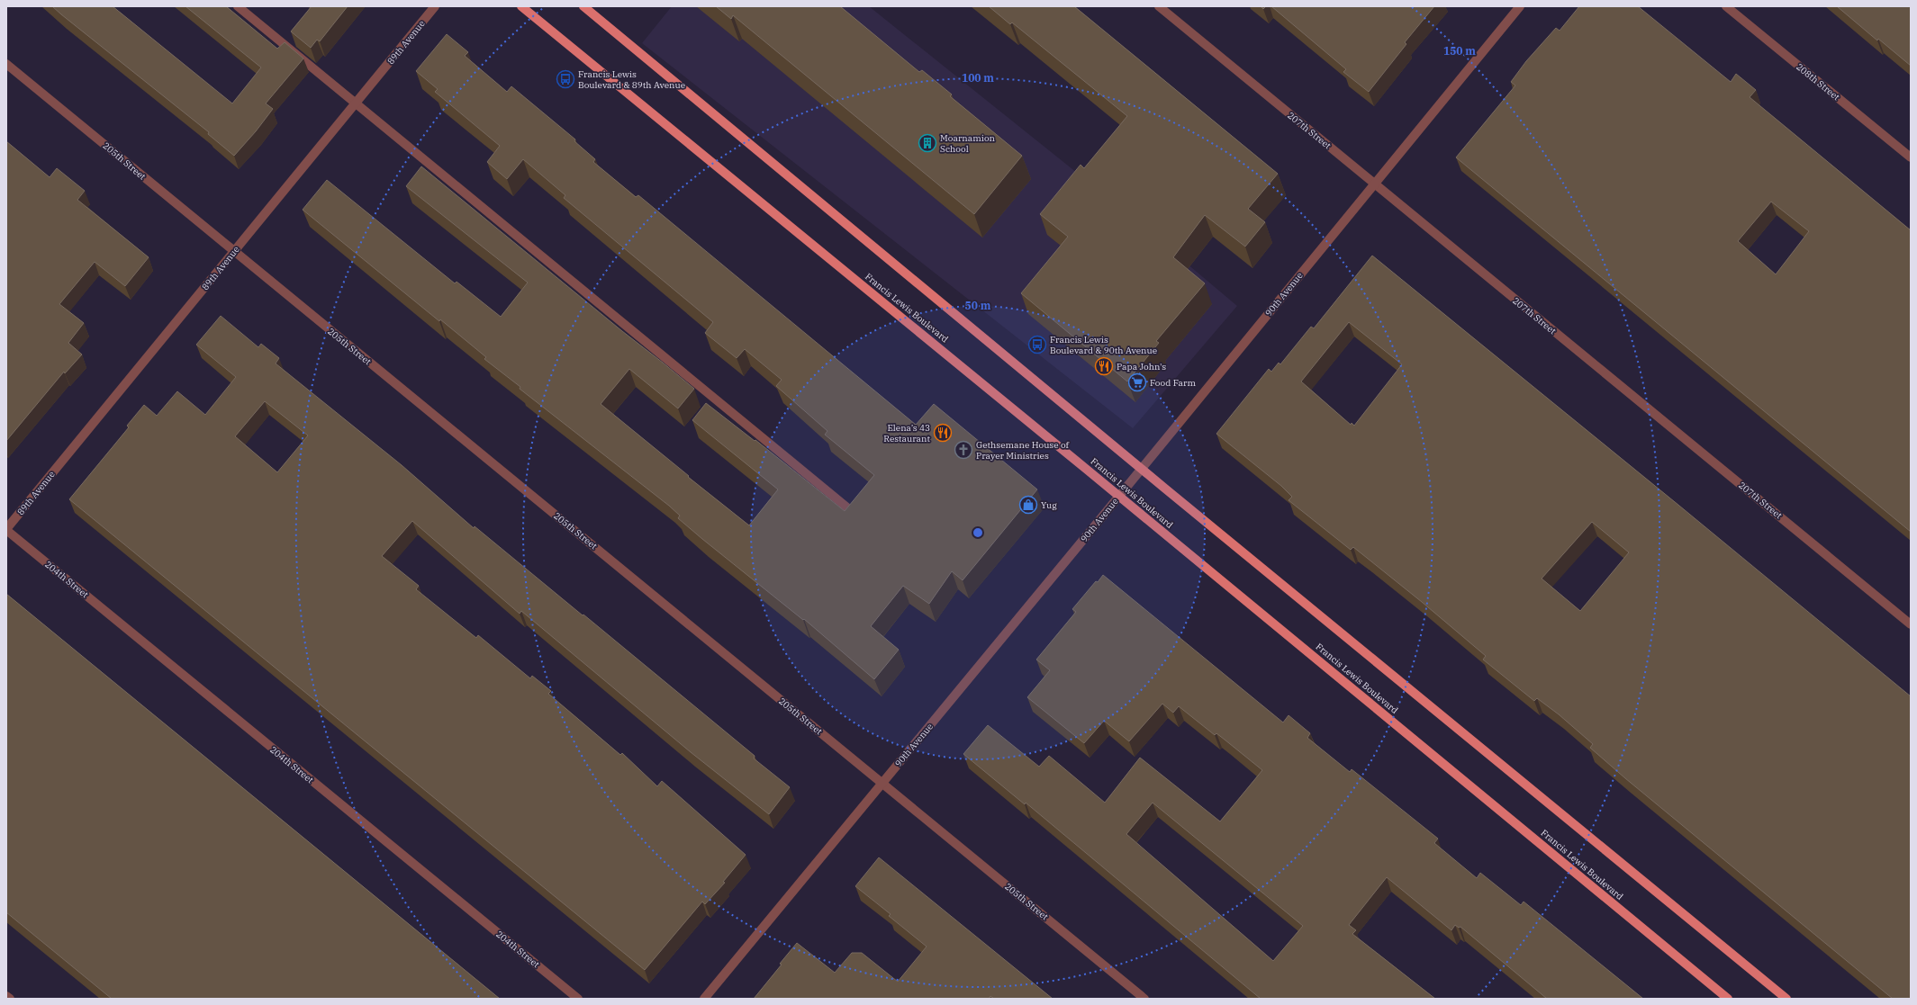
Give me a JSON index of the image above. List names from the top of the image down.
{
  "streets": {
    "main road": ["Francis Lewis Boulevard"],
    "street": [
      "89th Avenue",
      "208th Street",
      "207th Street",
      "205th Street",
      "90th Avenue",
      "204th Street"
    ]
  },
  "crossings": [
    ["89th Avenue", "205th Street"],
    ["89th Avenue", "204th Street"],
    ["207th Street", "90th Avenue"],
    ["205th Street", "90th Avenue"],
    ["90th Avenue", "Francis Lewis Boulevard"]
  ],
  "places": {
    "bus stop": ["Francis Lewis Boulevard & 89th Avenue", "Francis Lewis Boulevard & 90th Avenue"],
    "building": ["Moarnamion School"],
    "restaurant": ["Papa John's", "Elena’s 43 Restaurant"],
    "supermarket": ["Food Farm"],
    "church": ["Gethsemane House of Prayer Ministries"],
    "shop": ["Yug"]
  },
  "rings": ["150 m", "100 m", "50 m"]
}
